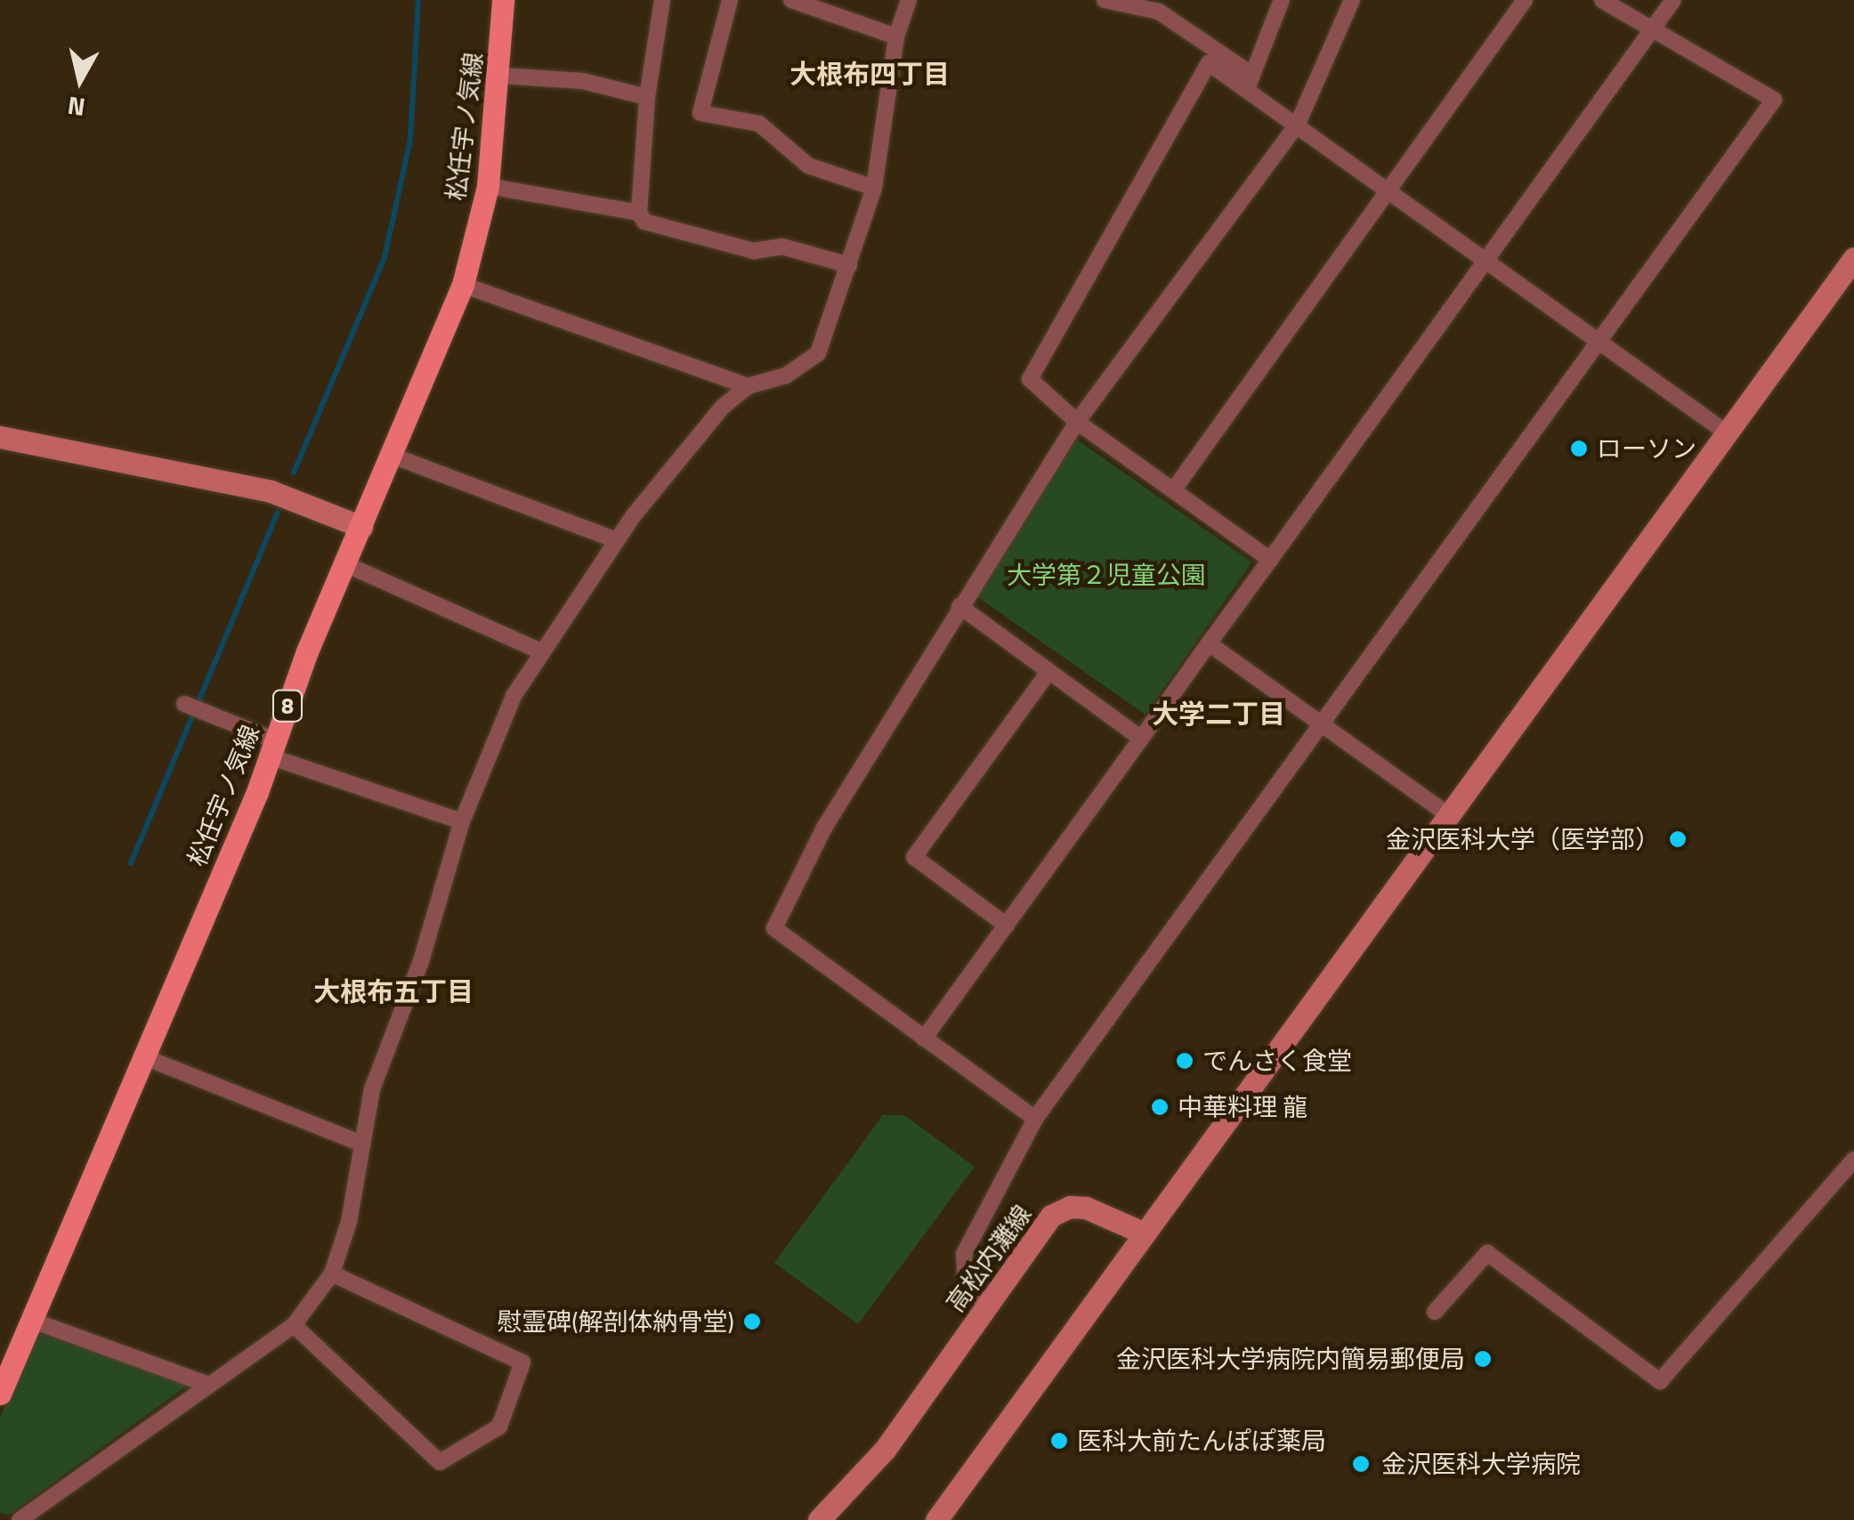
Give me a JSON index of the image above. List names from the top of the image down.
{
  "streets": {
    "main road": ["松任宇ノ気線", "8"],
    "street": ["高松内灘線"]
  },
  "districts": ["大根布四丁目", "大学二丁目", "大根布五丁目"],
  "parks": ["大学第２児童公園"],
  "places": [
    "ローソン",
    "金沢医科大学（医学部）",
    "でんさく食堂",
    "中華料理 龍",
    "慰霊碑(解剖体納骨堂)",
    "金沢医科大学病院内簡易郵便局",
    "医科大前たんぽぽ薬局",
    "金沢医科大学病院"
  ],
  "north": "bottom"
}
